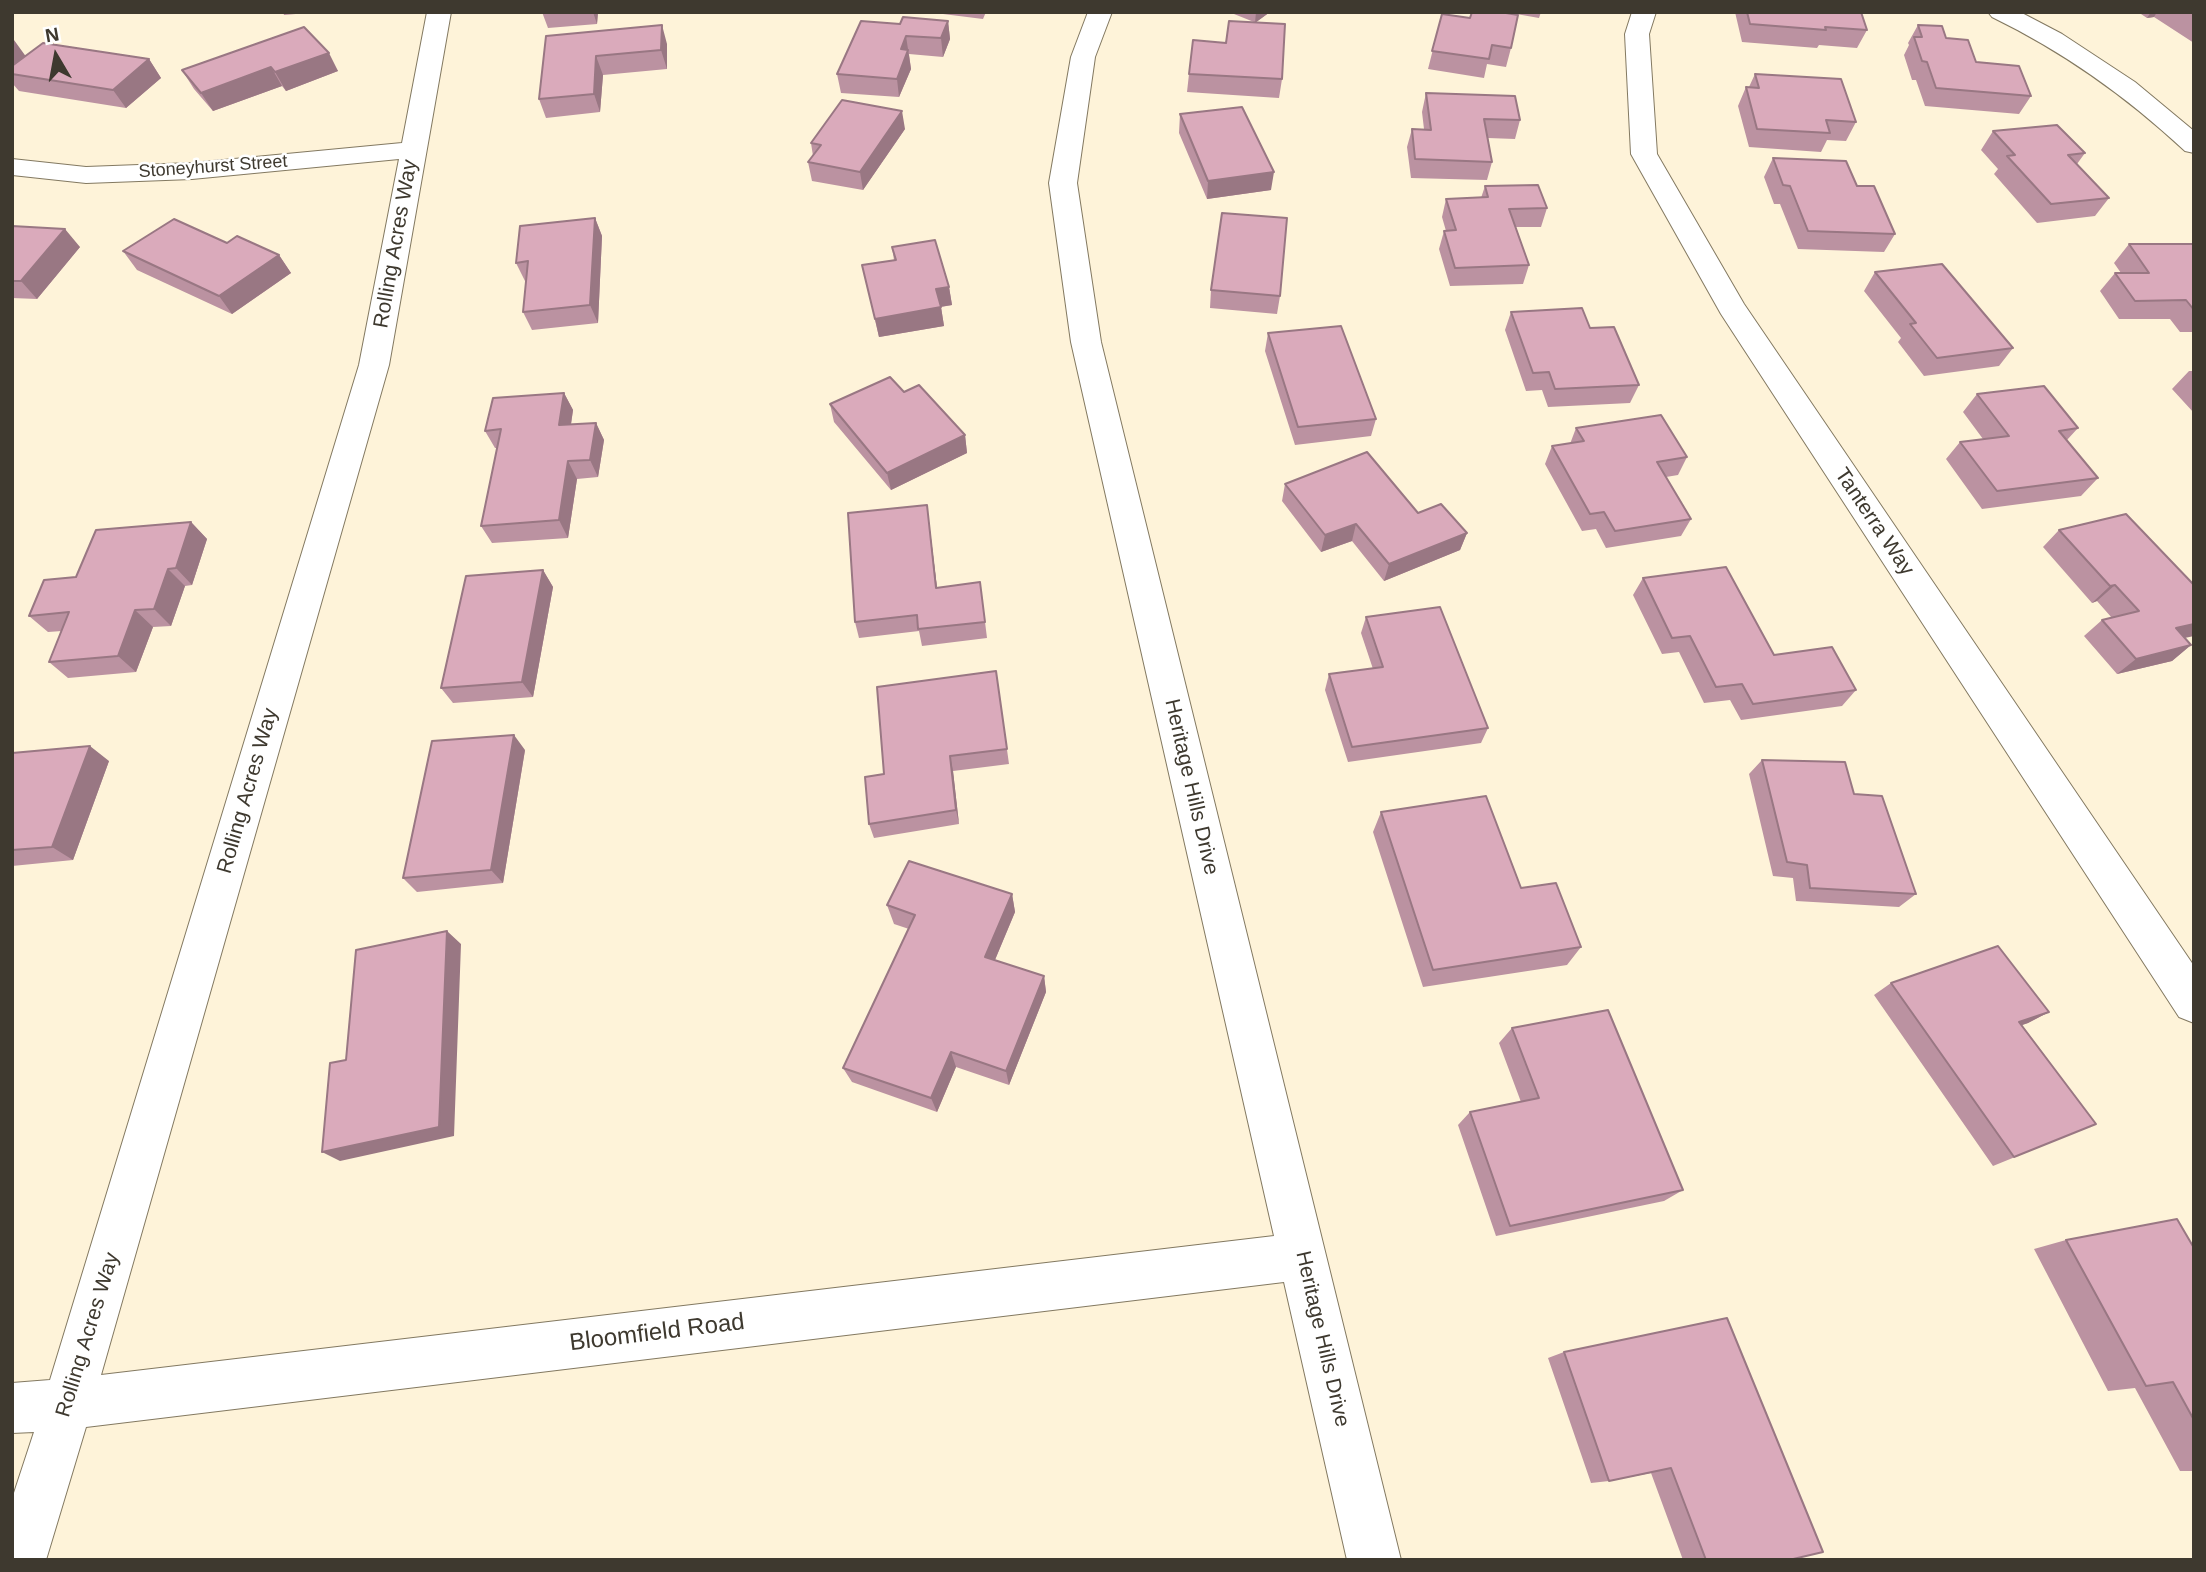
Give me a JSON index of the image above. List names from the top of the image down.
{
  "streets": {
    "street": [
      "Stoneyhurst Street",
      "Rolling Acres Way",
      "Tanterra Way",
      "Heritage Hills Drive",
      "Bloomfield Road"
    ]
  },
  "crossings": [
    ["Stoneyhurst Street", "Rolling Acres Way"],
    ["Rolling Acres Way", "Bloomfield Road"],
    ["Heritage Hills Drive", "Bloomfield Road"]
  ],
  "north": "top"
}
